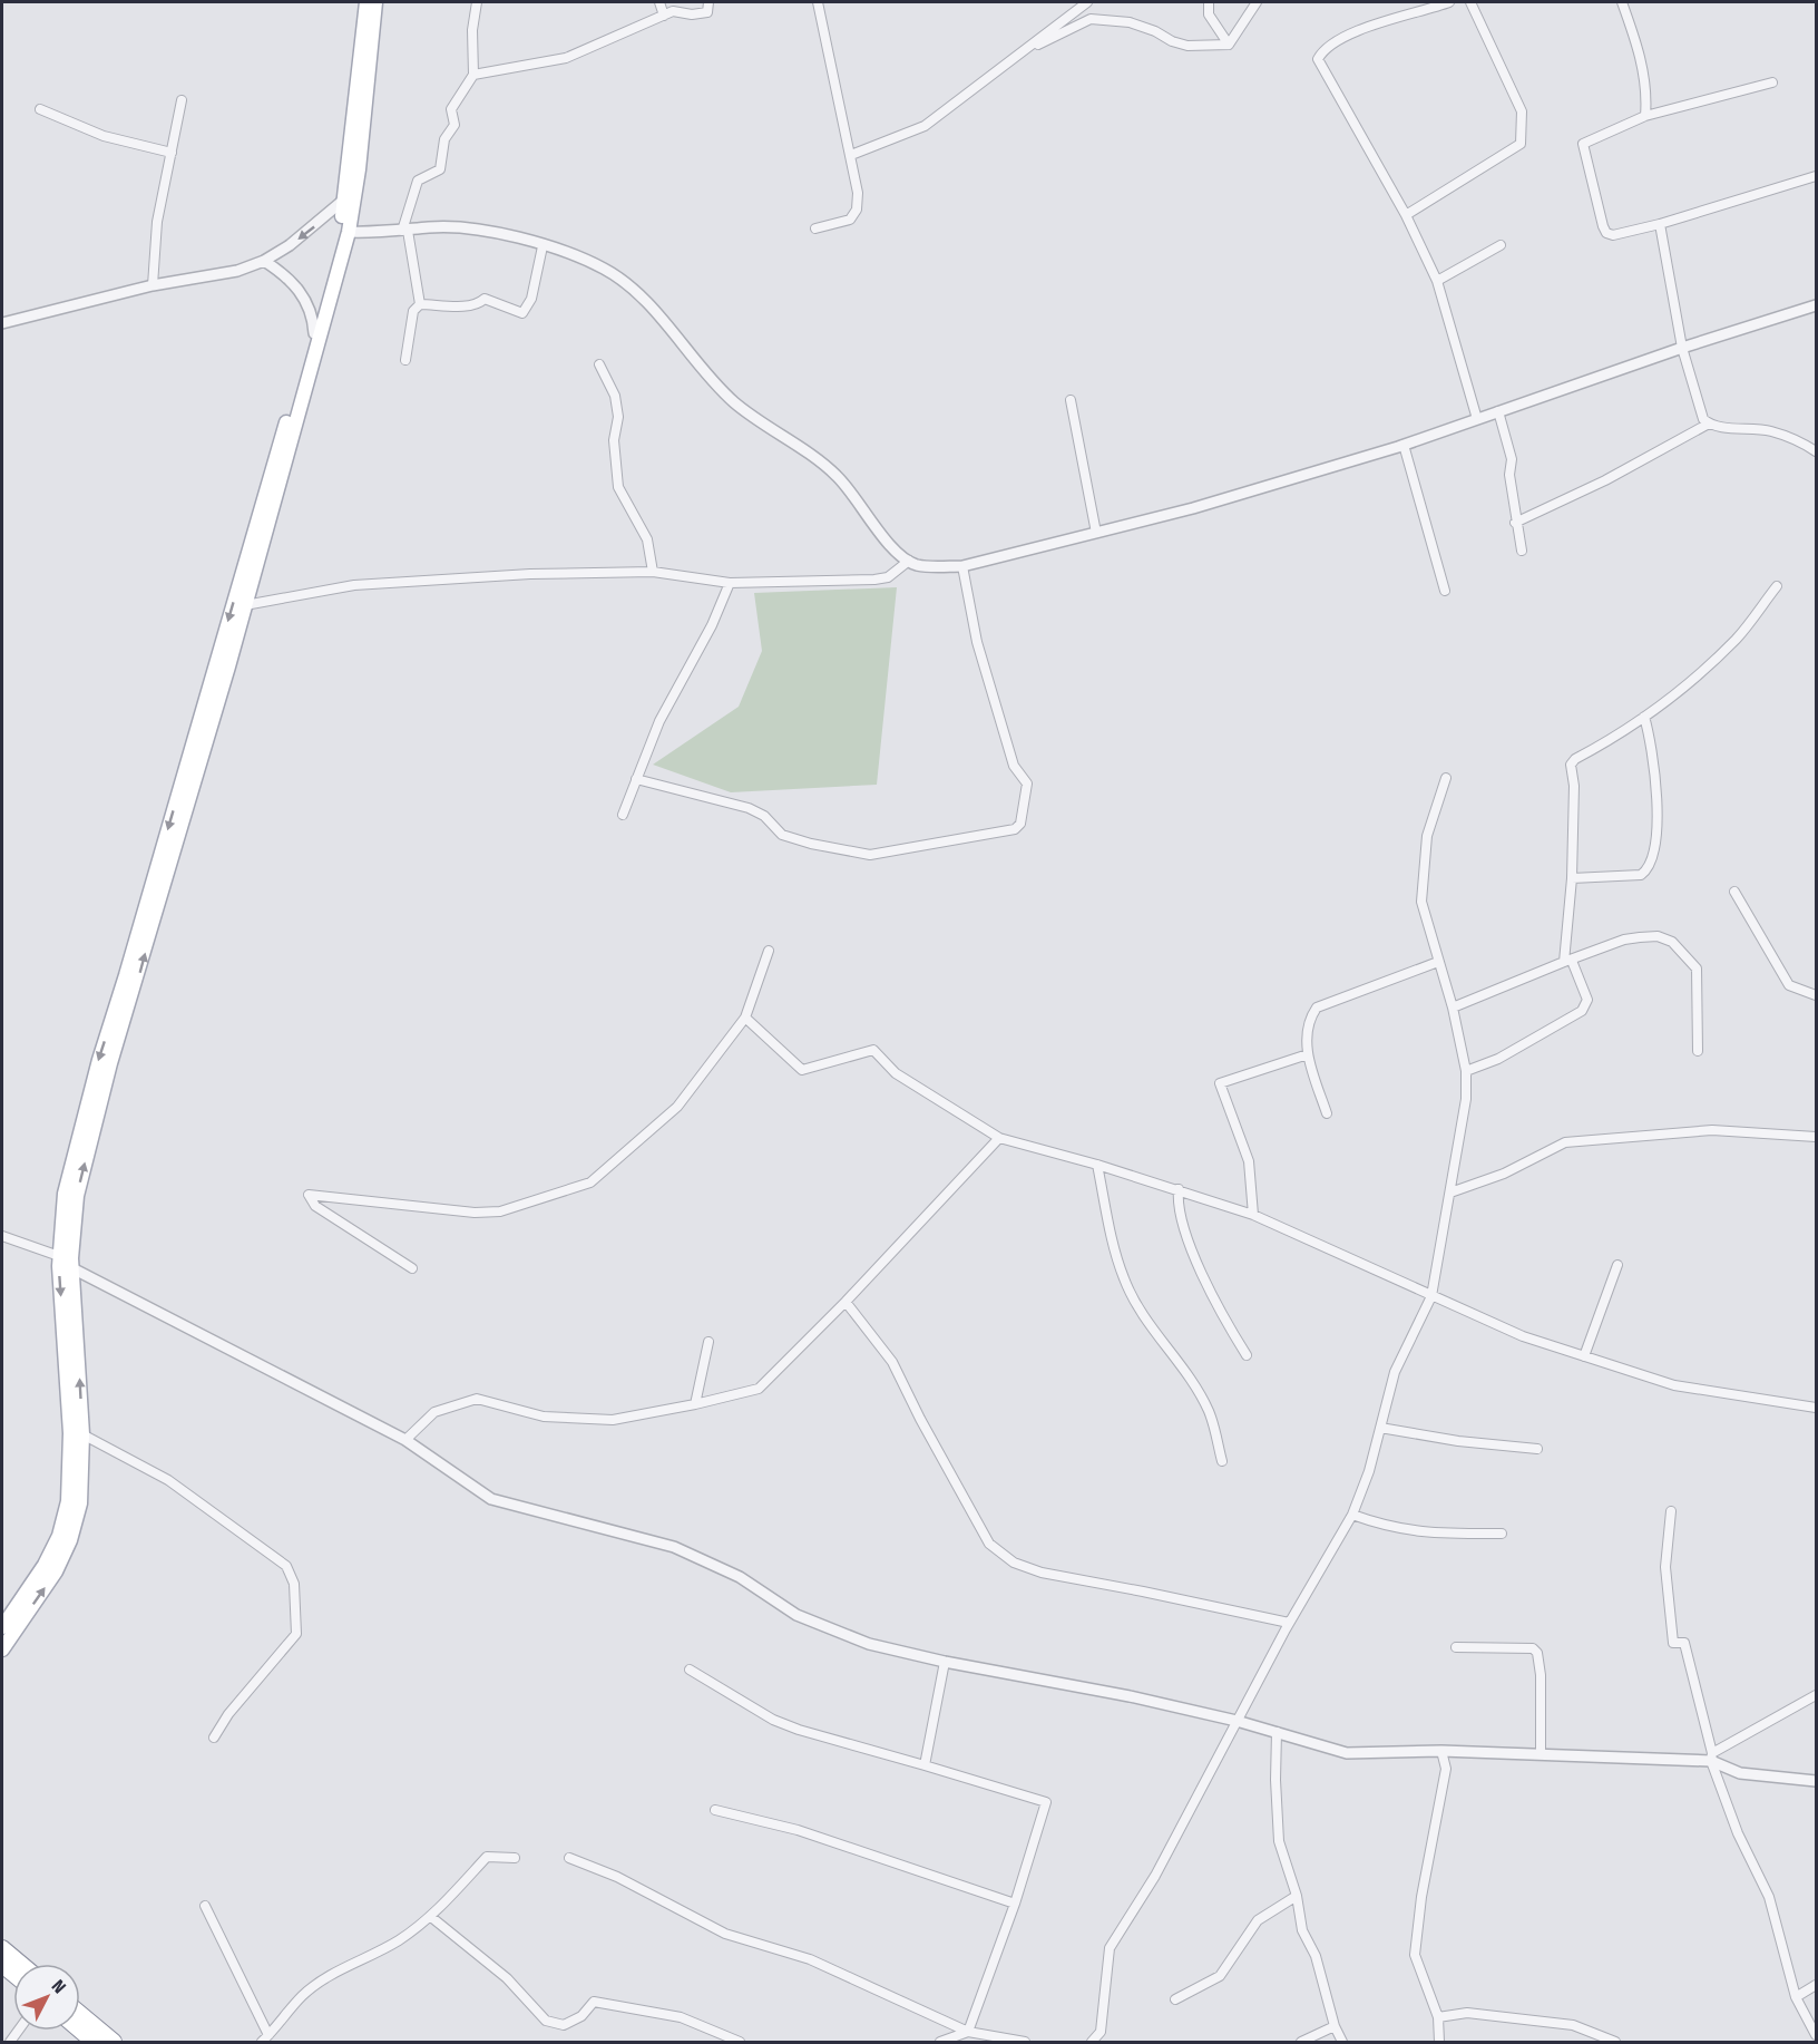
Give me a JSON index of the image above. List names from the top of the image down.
{
  "north": "top right"
}
